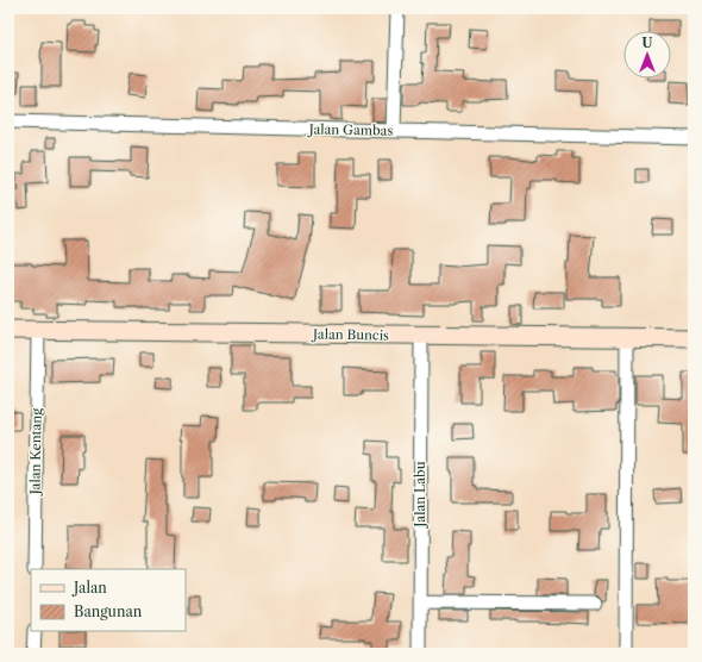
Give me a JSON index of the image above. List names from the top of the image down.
{
  "streets": {
    "street": [
      "Jalan Gambas",
      "Jalan Buncis",
      "Jalan Kentang",
      "Jalan Labu"
    ]
  },
  "crossings": [
    ["Jalan Buncis", "Jalan Kentang"],
    ["Jalan Buncis", "Jalan Labu"]
  ],
  "legend": ["Jalan", "Bangunan"],
  "north": "top"
}
